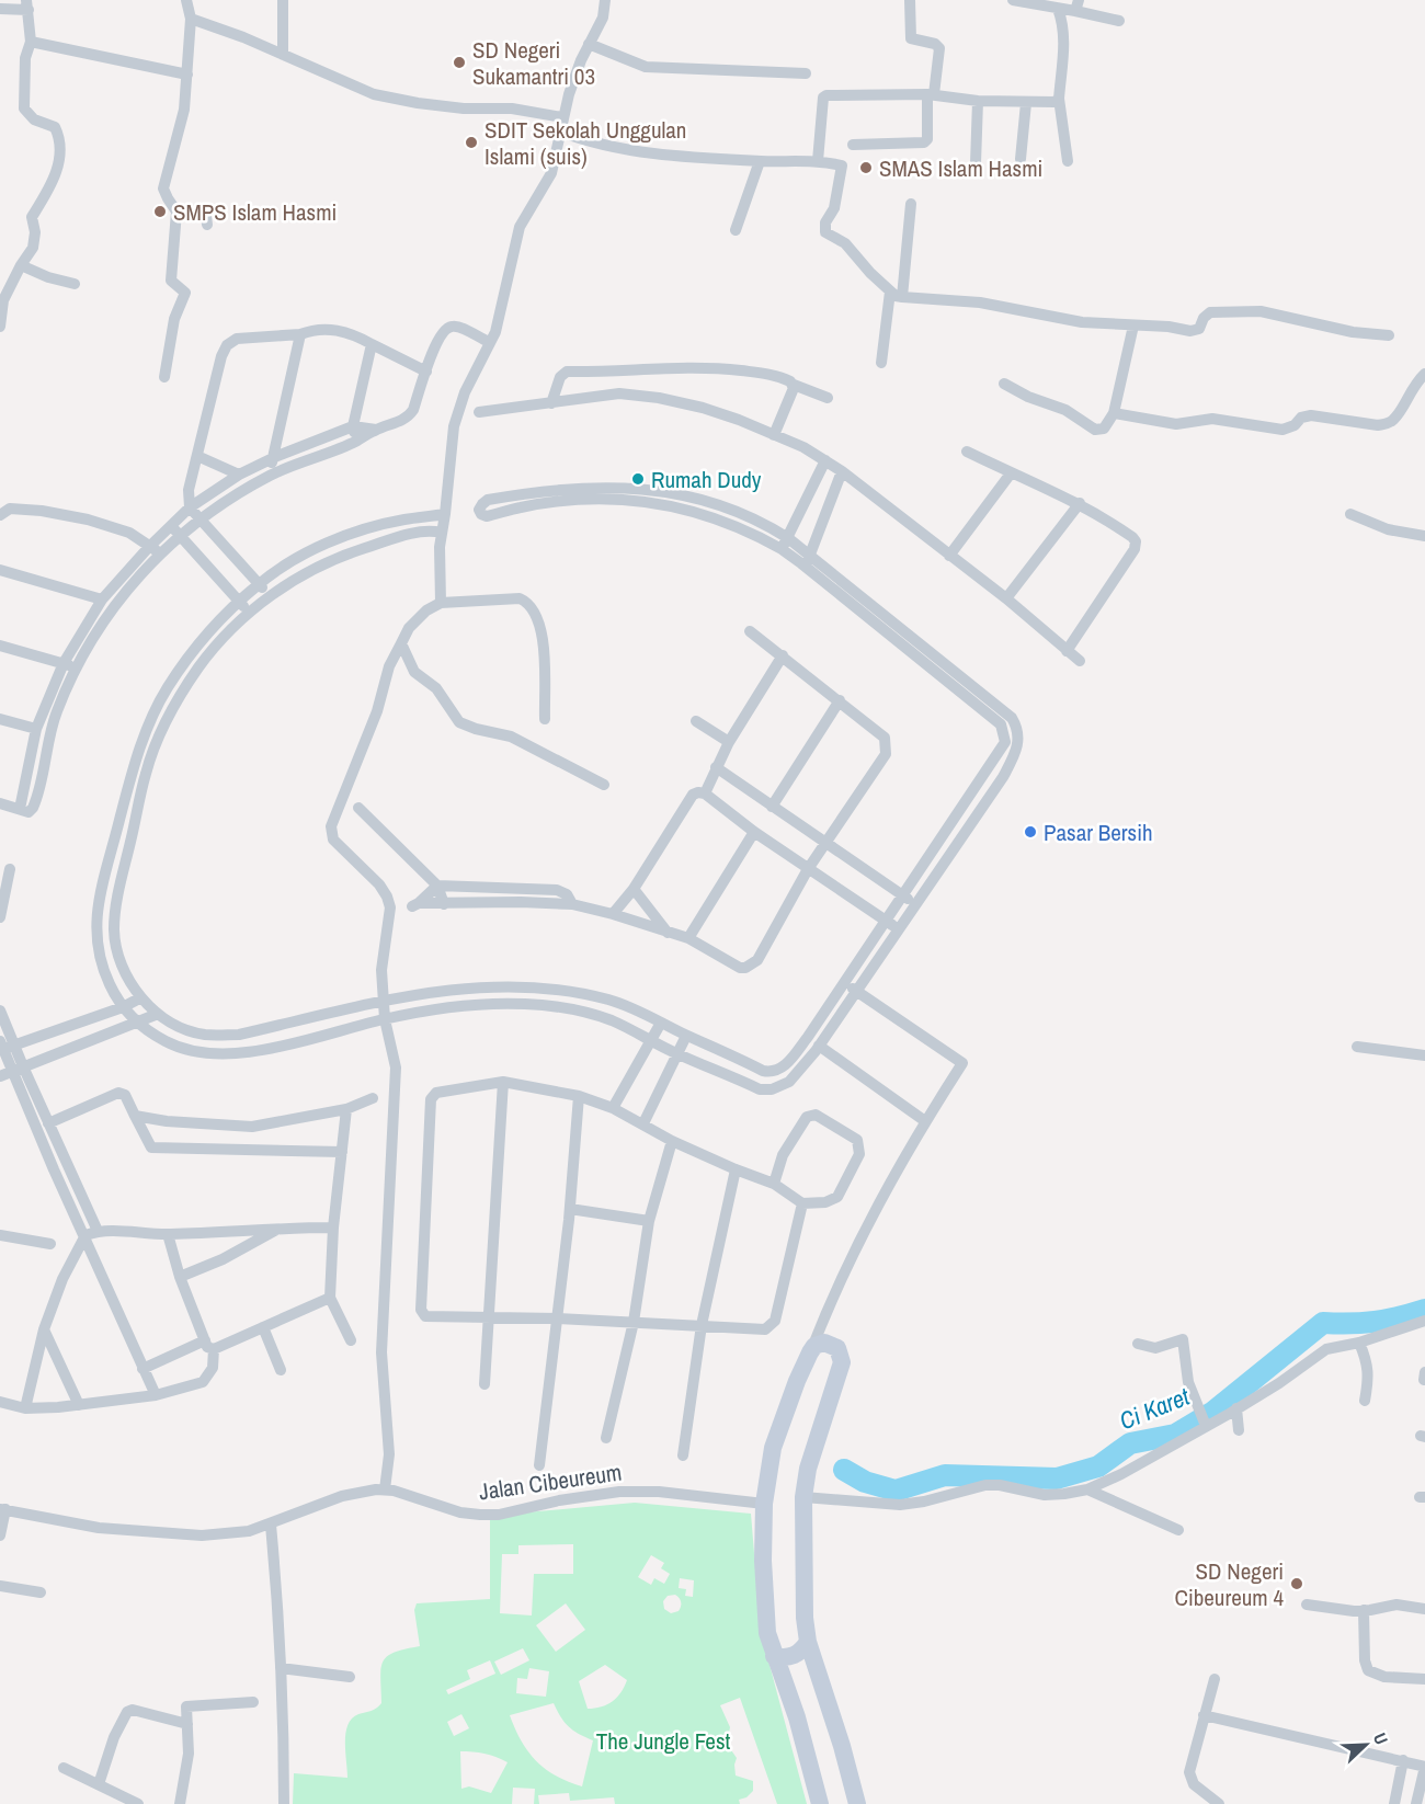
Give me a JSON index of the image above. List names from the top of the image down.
{
  "streets": {
    "street": ["Jalan Cibeureum"]
  },
  "water": ["Ci Karet"],
  "parks": ["The Jungle Fest"],
  "places": [
    "SD Negeri Sukamantri 03",
    "SDIT Sekolah Unggulan Islami (suis)",
    "SMAS Islam Hasmi",
    "SMPS Islam Hasmi",
    "Rumah Dudy",
    "Pasar Bersih",
    "SD Negeri Cibeureum 4"
  ],
  "north": "top right"
}
